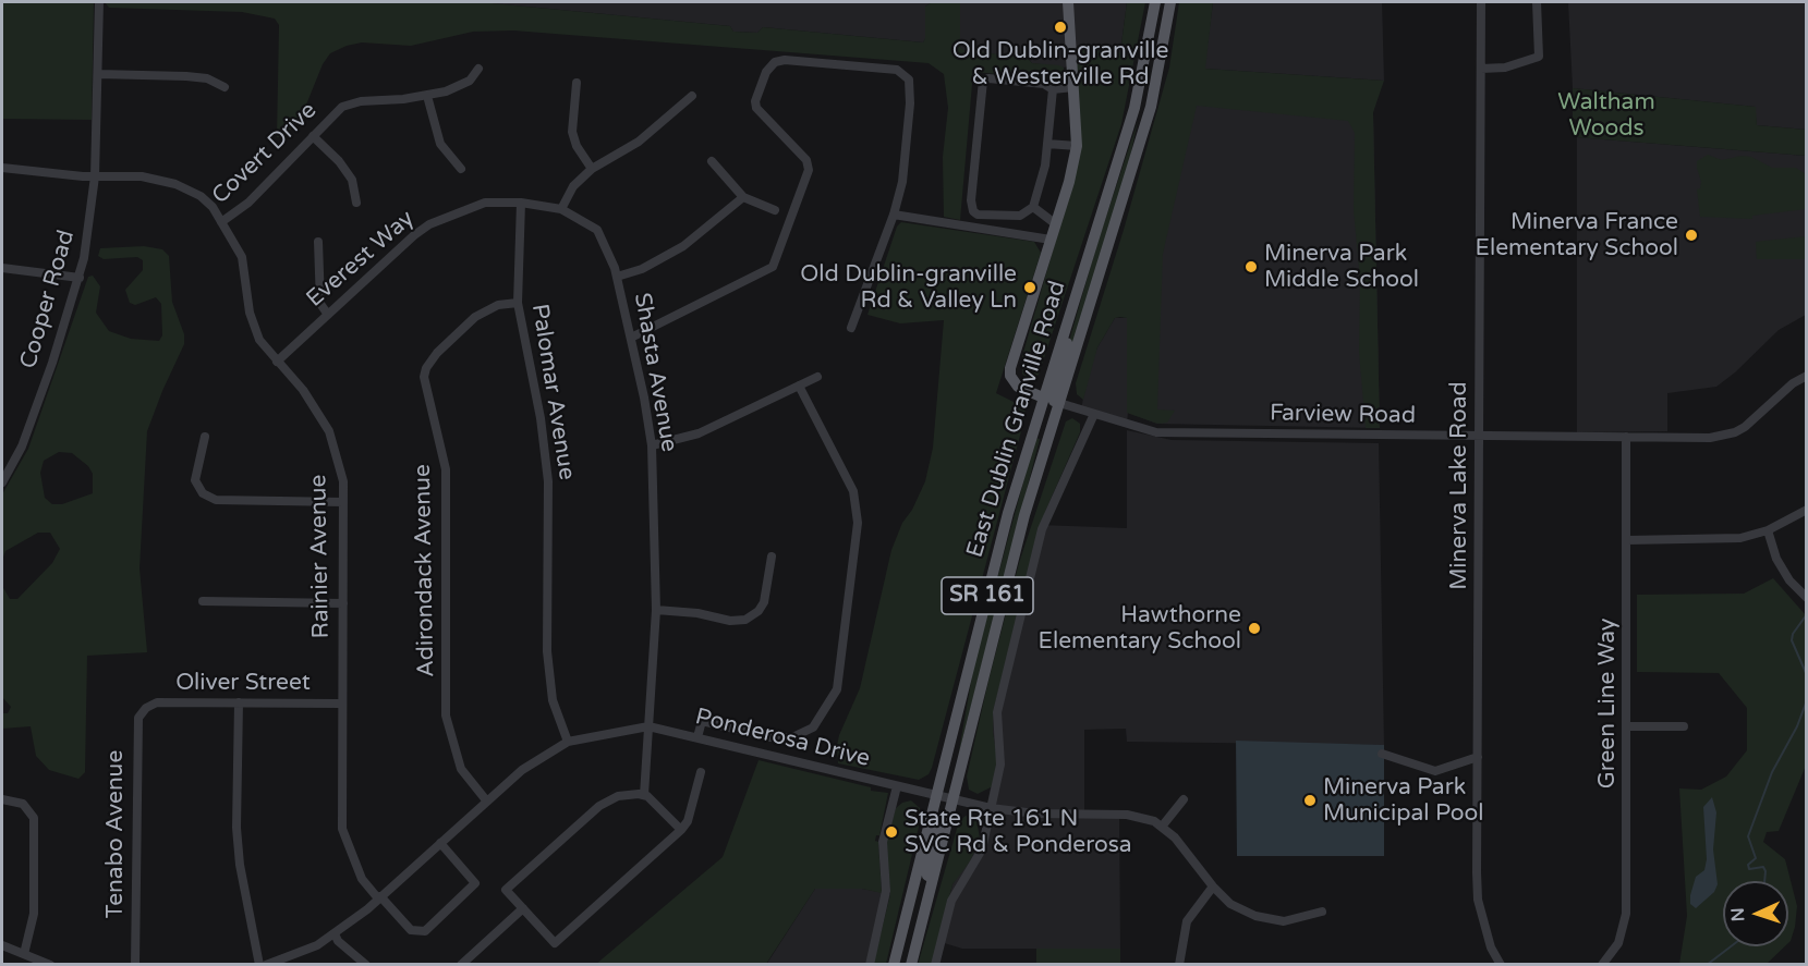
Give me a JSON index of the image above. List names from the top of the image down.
{
  "streets": {
    "main road": ["East Dublin Granville Road", "SR 161"],
    "street": [
      "Covert Drive",
      "Everest Way",
      "Cooper Road",
      "Shasta Avenue",
      "Palomar Avenue",
      "Farview Road",
      "Minerva Lake Road",
      "Rainier Avenue",
      "Adirondack Avenue",
      "Oliver Street",
      "Green Line Way",
      "Ponderosa Drive",
      "Tenabo Avenue"
    ]
  },
  "crossings": [
    ["Covert Drive", "Rainier Avenue"],
    ["Everest Way", "Shasta Avenue"],
    ["Everest Way", "Palomar Avenue"],
    ["Everest Way", "Rainier Avenue"],
    ["Cooper Road", "Rainier Avenue"],
    ["Shasta Avenue", "Palomar Avenue"],
    ["Shasta Avenue", "Ponderosa Drive"],
    ["Palomar Avenue", "Adirondack Avenue"],
    ["Palomar Avenue", "Ponderosa Drive"],
    ["Farview Road", "East Dublin Granville Road"],
    ["Farview Road", "Minerva Lake Road"],
    ["Farview Road", "Green Line Way"],
    ["East Dublin Granville Road", "Ponderosa Drive"],
    ["Rainier Avenue", "Oliver Street"],
    ["Rainier Avenue", "Ponderosa Drive"],
    ["Adirondack Avenue", "Ponderosa Drive"],
    ["Oliver Street", "Tenabo Avenue"]
  ],
  "parks": ["Waltham Woods"],
  "places": [
    "Old Dublin-granville & Westerville Rd",
    "Minerva France Elementary School",
    "Minerva Park Middle School",
    "Old Dublin-granville Rd & Valley Ln",
    "Hawthorne Elementary School",
    "Minerva Park Municipal Pool",
    "State Rte 161 N SVC Rd & Ponderosa"
  ],
  "north": "left"
}
